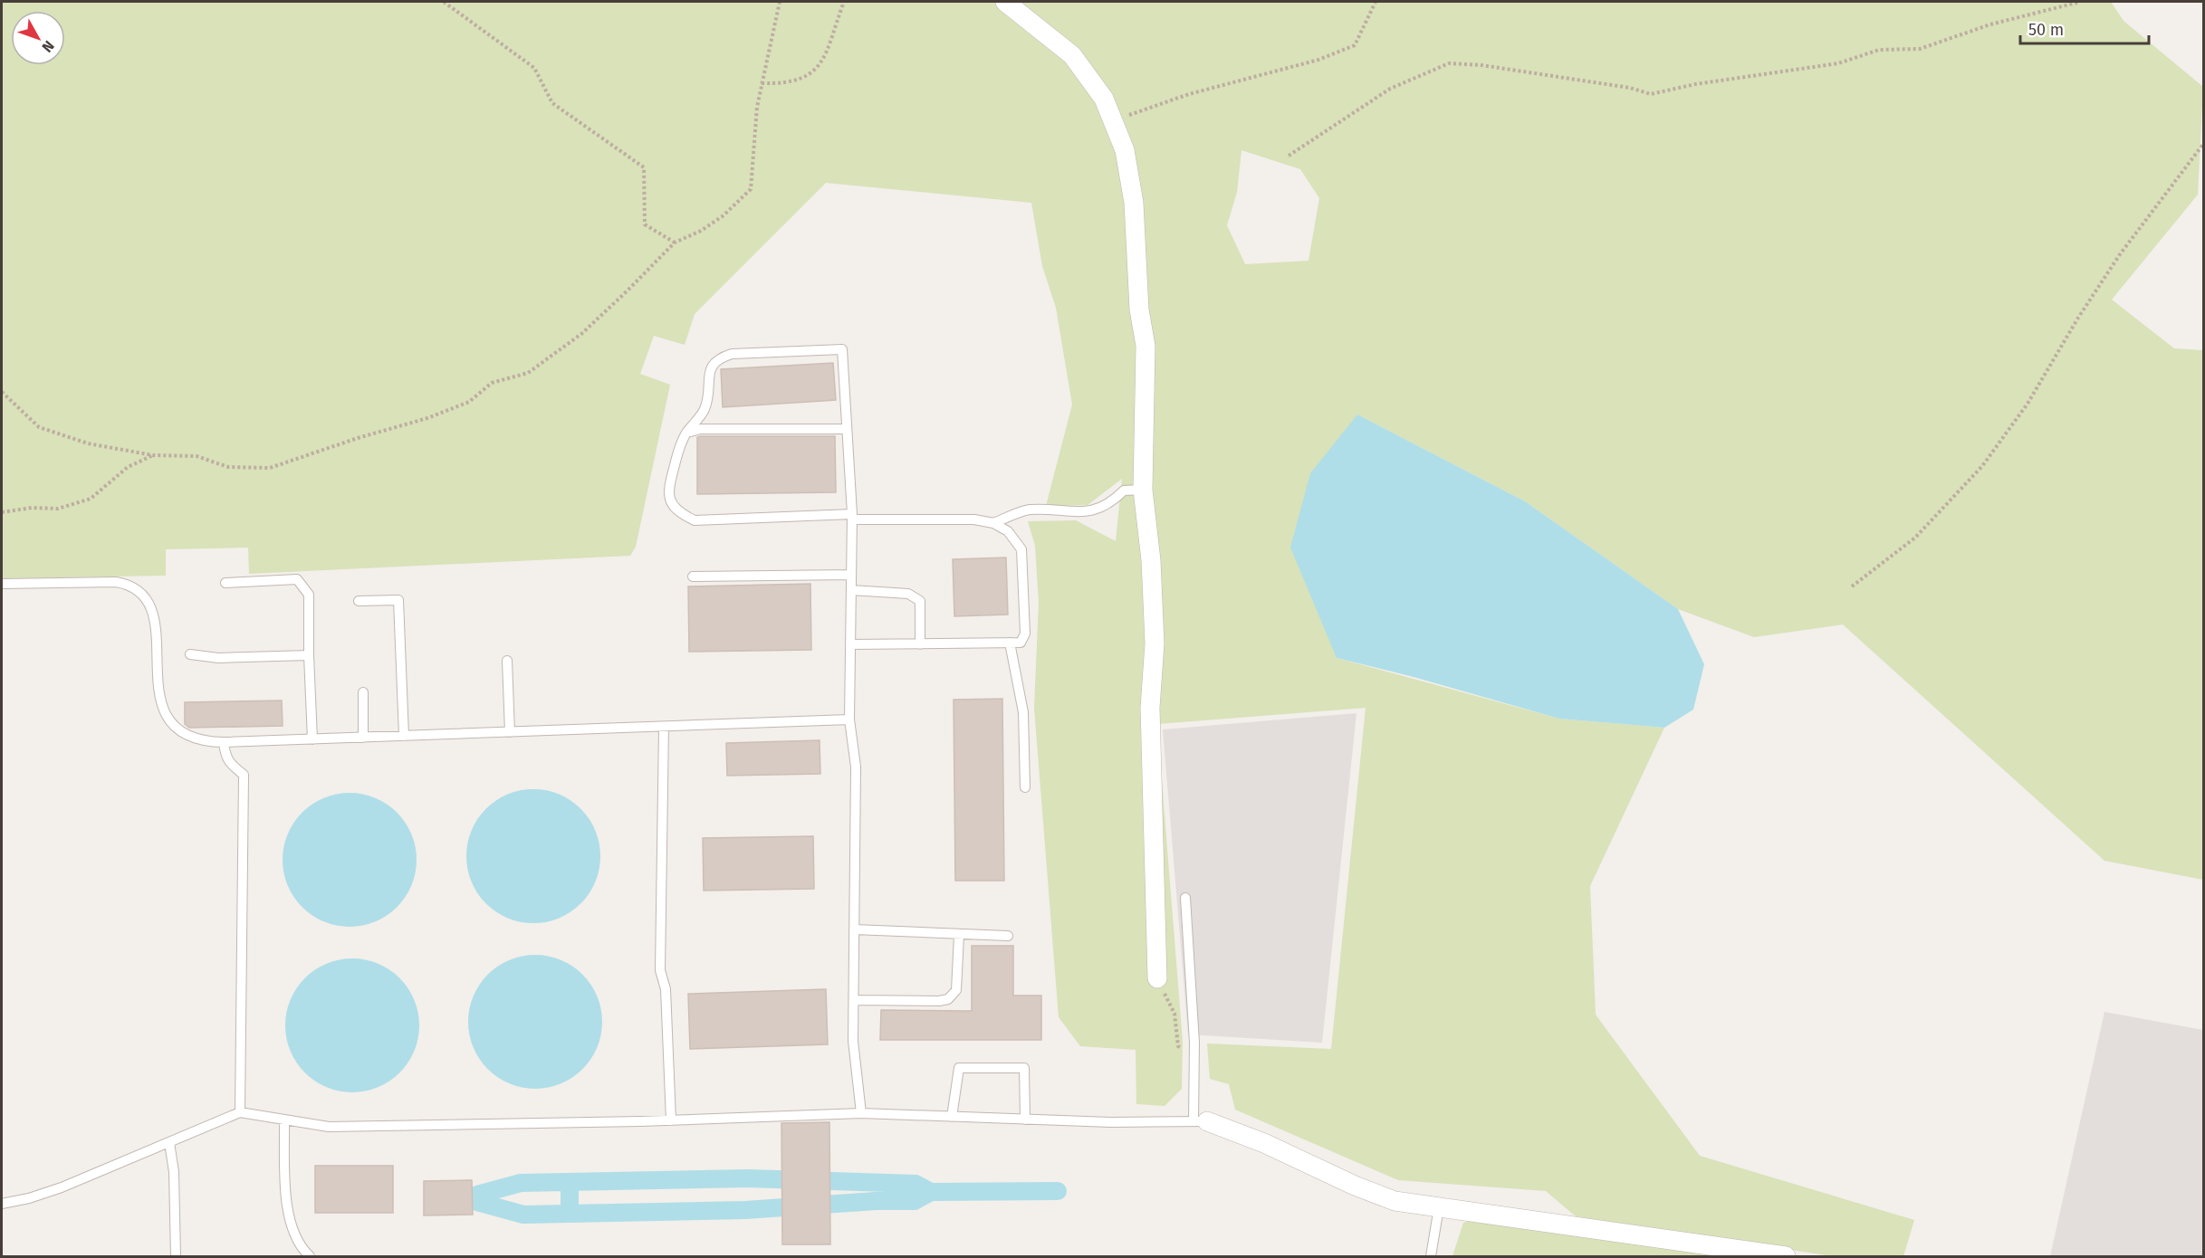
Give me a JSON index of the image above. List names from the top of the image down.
{
  "scale_bar": "50 m",
  "north": "bottom right"
}
